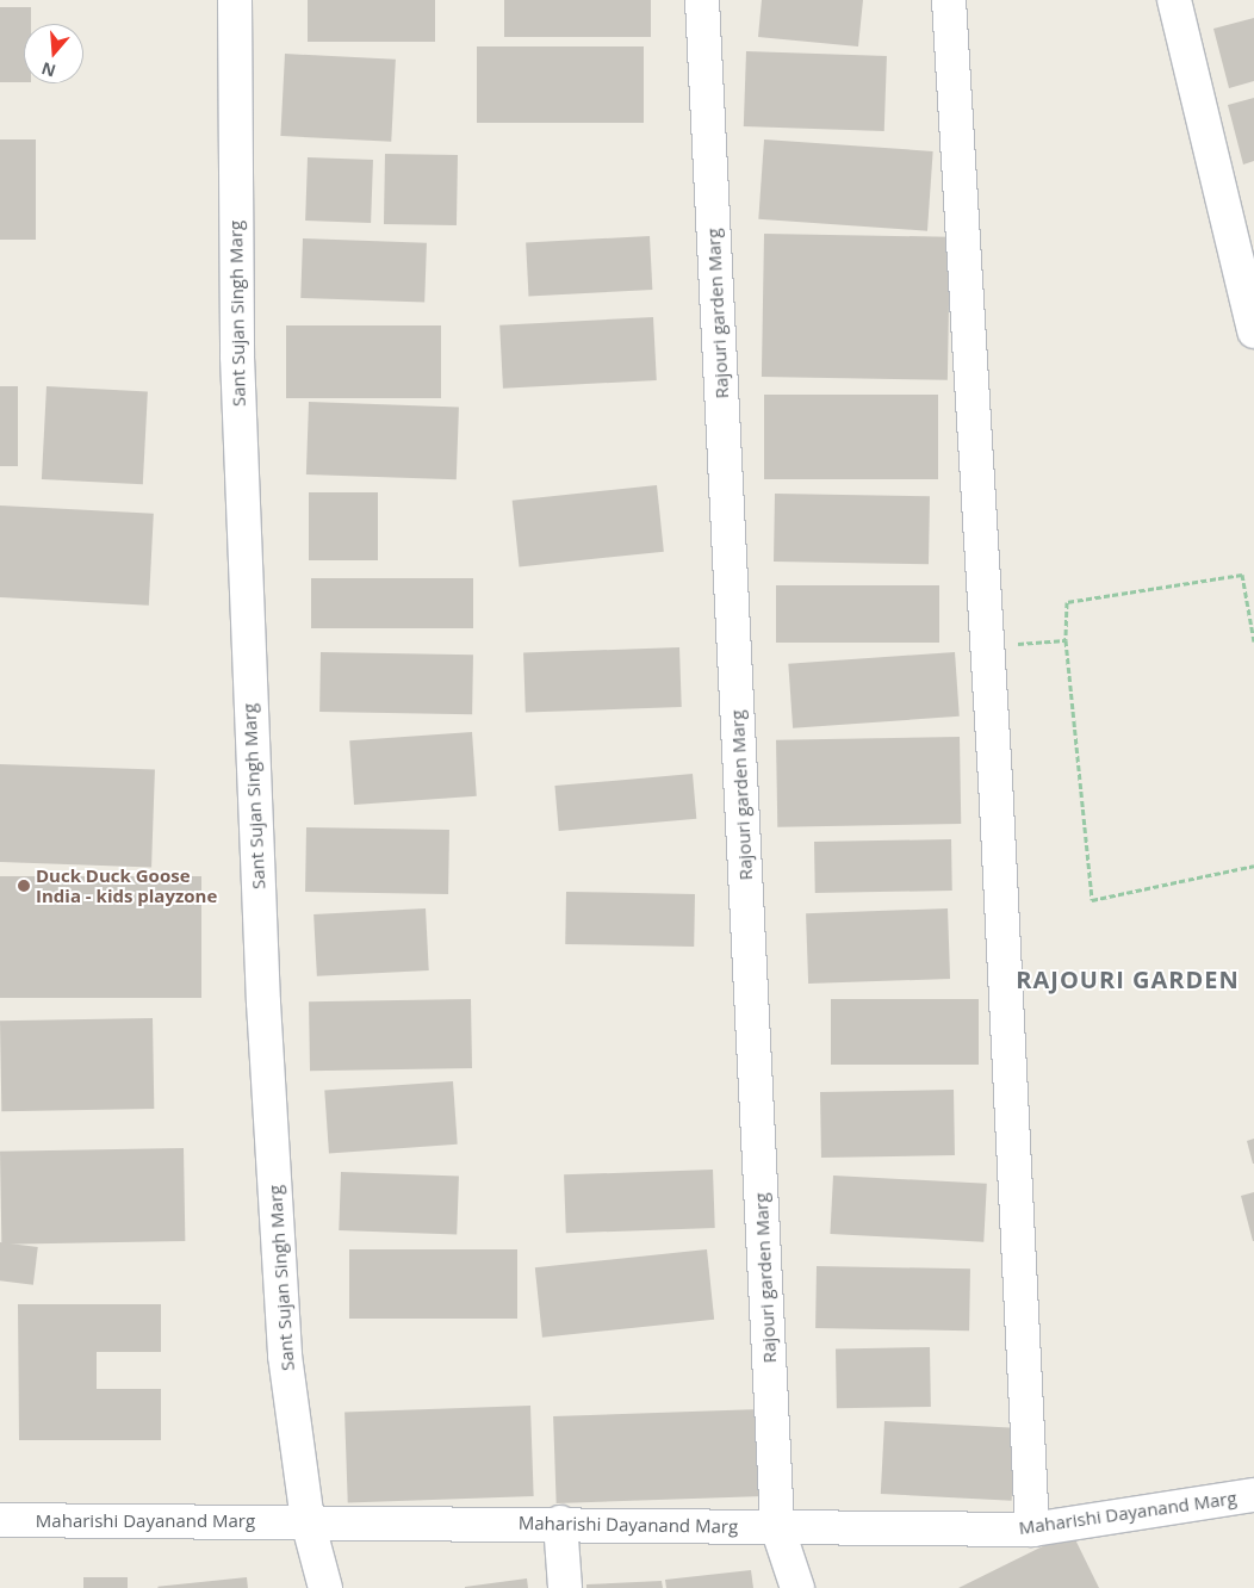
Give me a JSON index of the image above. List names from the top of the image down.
{
  "streets": {
    "street": ["Sant Sujan Singh Marg", "Rajouri garden Marg", "Maharishi Dayanand Marg"]
  },
  "crossings": [
    ["Sant Sujan Singh Marg", "Maharishi Dayanand Marg"],
    ["Rajouri garden Marg", "Maharishi Dayanand Marg"]
  ],
  "districts": ["RAJOURI GARDEN"],
  "places": ["Duck Duck Goose India - kids playzone"],
  "north": "bottom"
}
